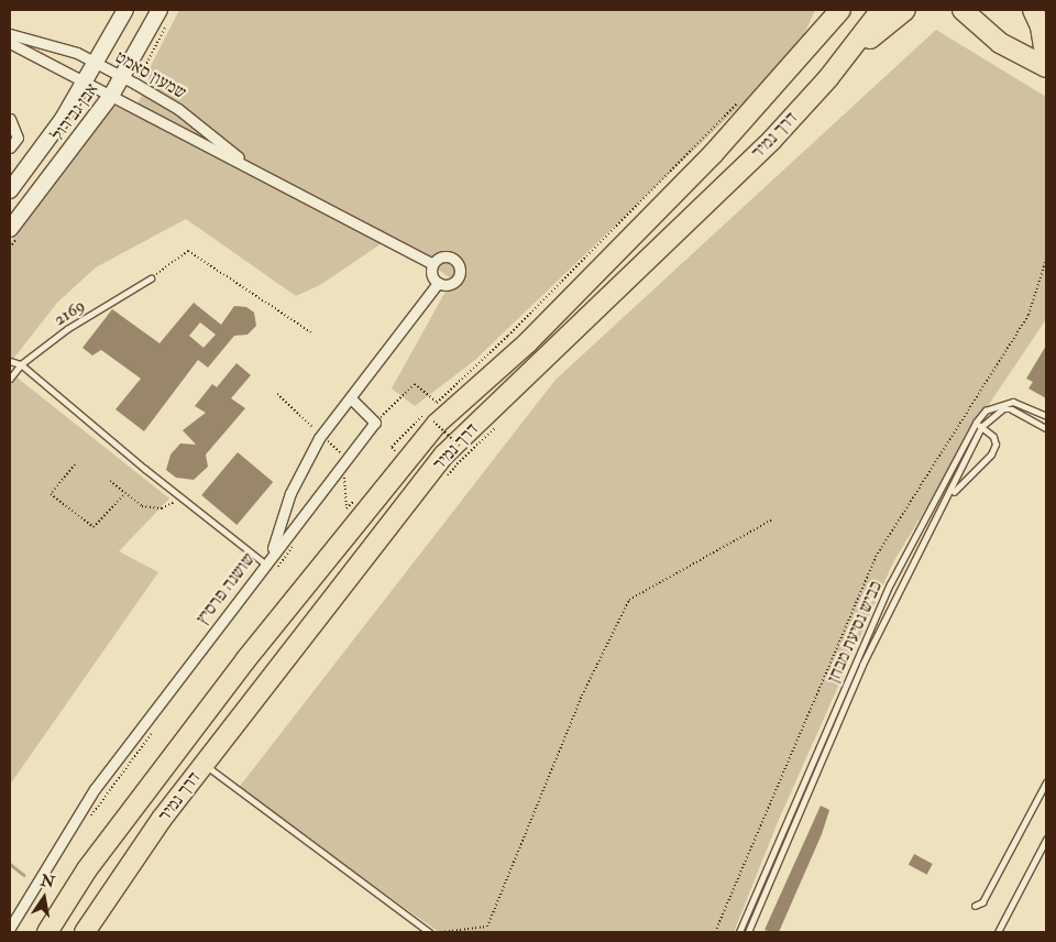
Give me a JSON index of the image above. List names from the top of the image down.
{
  "streets": {
    "highway": ["דרך נמיר"],
    "street": ["שמעון סאמט", "אבן גבירול", "שושנה פרסיץ"],
    "lane": ["2169", "כביש נסיעת מבחן"]
  },
  "crossings": [
    ["שמעון סאמט", "אבן גבירול"]
  ],
  "north": "top"
}
